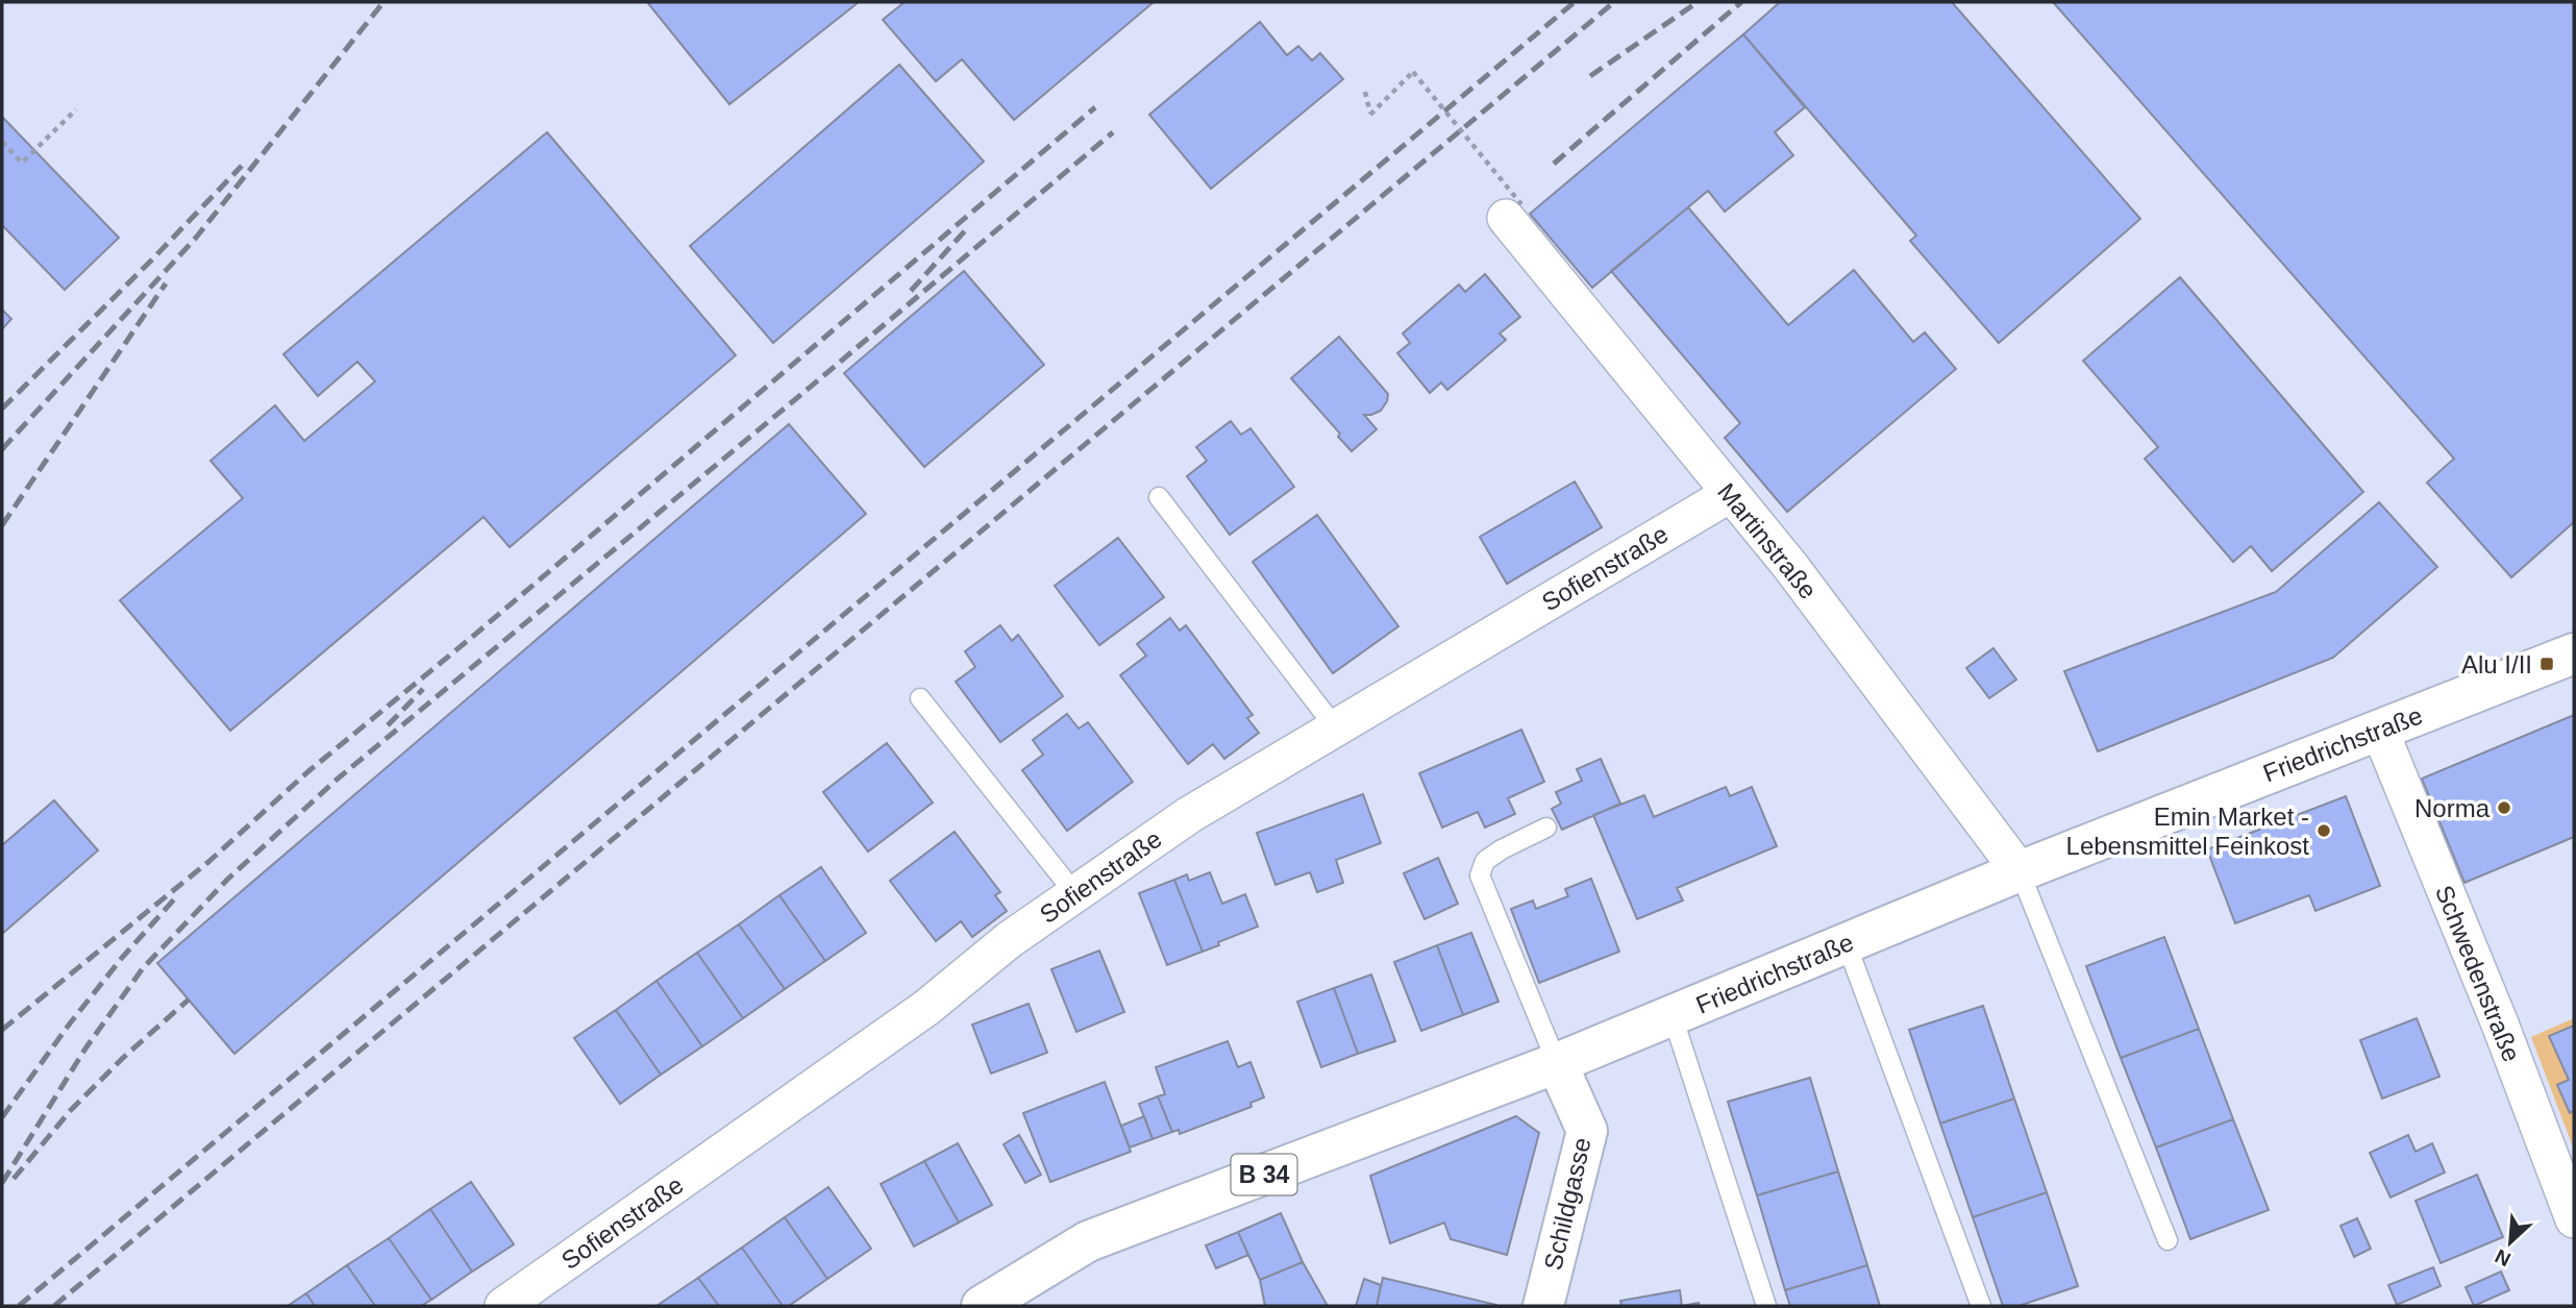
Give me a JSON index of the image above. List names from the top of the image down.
{
  "streets": {
    "main road": ["Friedrichstraße", "B 34", "Schildgasse"],
    "street": ["Martinstraße", "Sofienstraße", "Schwedenstraße"]
  },
  "crossings": [
    ["Martinstraße", "Sofienstraße"],
    ["Martinstraße", "Friedrichstraße"],
    ["Friedrichstraße", "Schwedenstraße"],
    ["Friedrichstraße", "Schildgasse"]
  ],
  "places": {
    "transit": ["Alu I/II"],
    "other": ["Norma", "Emin Market - Lebensmittel Feinkost"]
  },
  "north": "bottom left"
}
